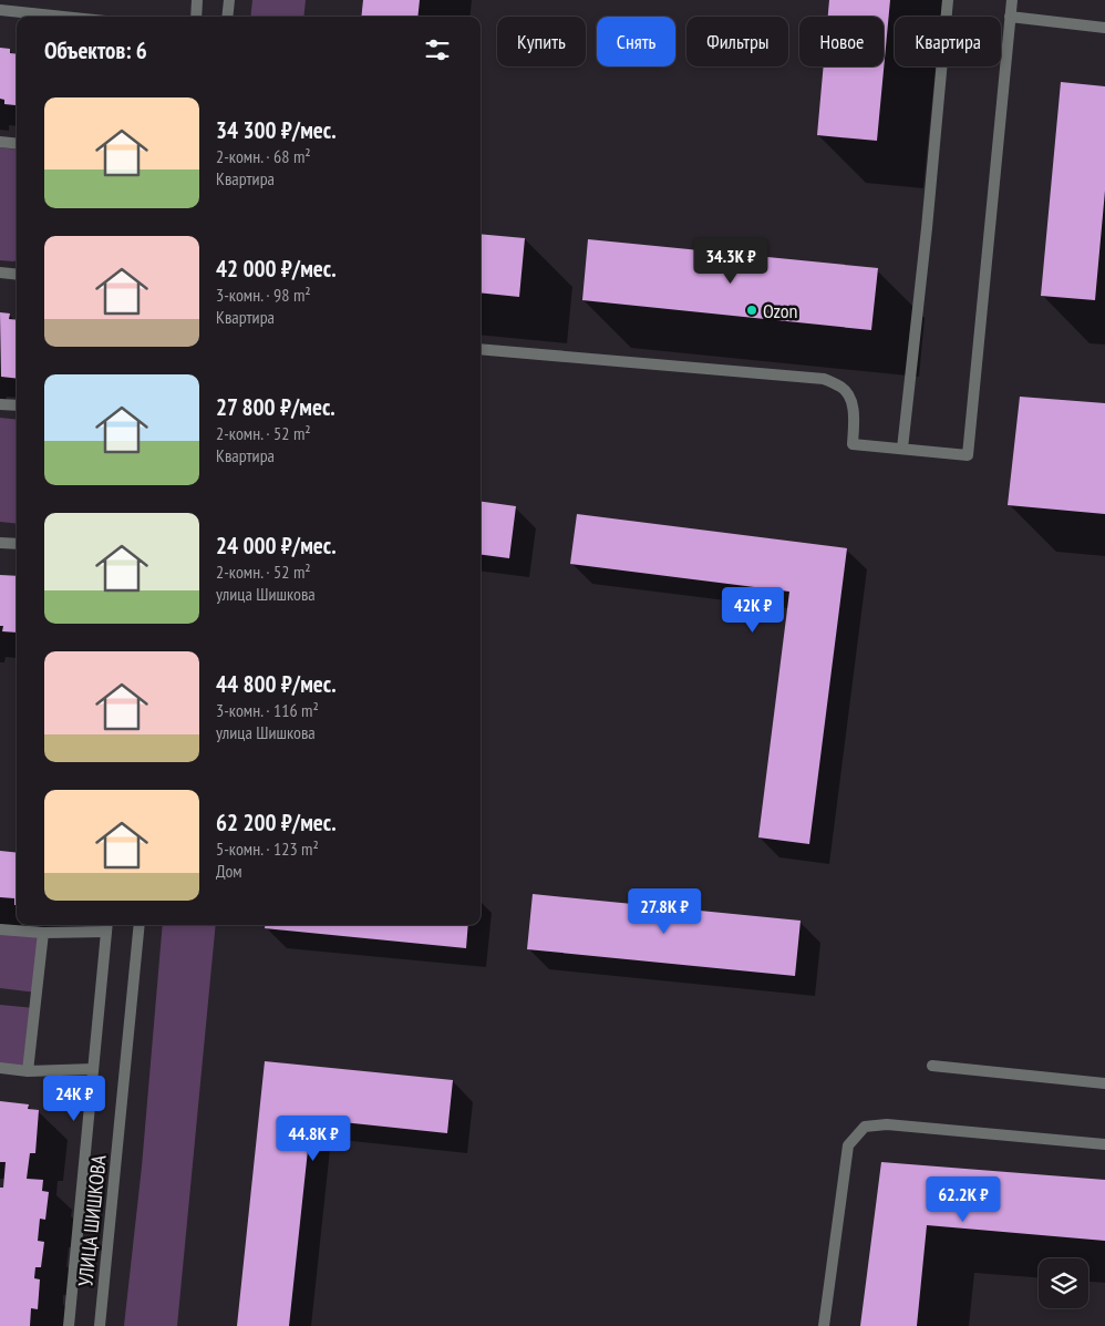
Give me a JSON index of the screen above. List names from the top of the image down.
{
  "streets": {
    "street": ["УЛИЦА ШИШКОВА"]
  },
  "places": ["Ozon"],
  "page": {
    "chip": [
      "Купить",
      "Снять",
      "Фильтры",
      "Новое",
      "Квартира"
    ],
    "heading": "Объектов: 6",
    "list": [
      {
        "name": "34 300 ₽/мес.",
        "note": "2-комн. · 68 m² · Квартира"
      },
      {
        "name": "42 000 ₽/мес.",
        "note": "3-комн. · 98 m² · Квартира"
      },
      {
        "name": "27 800 ₽/мес.",
        "note": "2-комн. · 52 m² · Квартира"
      },
      {
        "name": "24 000 ₽/мес.",
        "note": "2-комн. · 52 m² · улица Шишкова"
      },
      {
        "name": "44 800 ₽/мес.",
        "note": "3-комн. · 116 m² · улица Шишкова"
      },
      {
        "name": "62 200 ₽/мес.",
        "note": "5-комн. · 123 m² · Дом"
      }
    ],
    "price": [
      "34.3K ₽",
      "42K ₽",
      "27.8K ₽",
      "24K ₽",
      "44.8K ₽",
      "62.2K ₽"
    ]
  }
}
